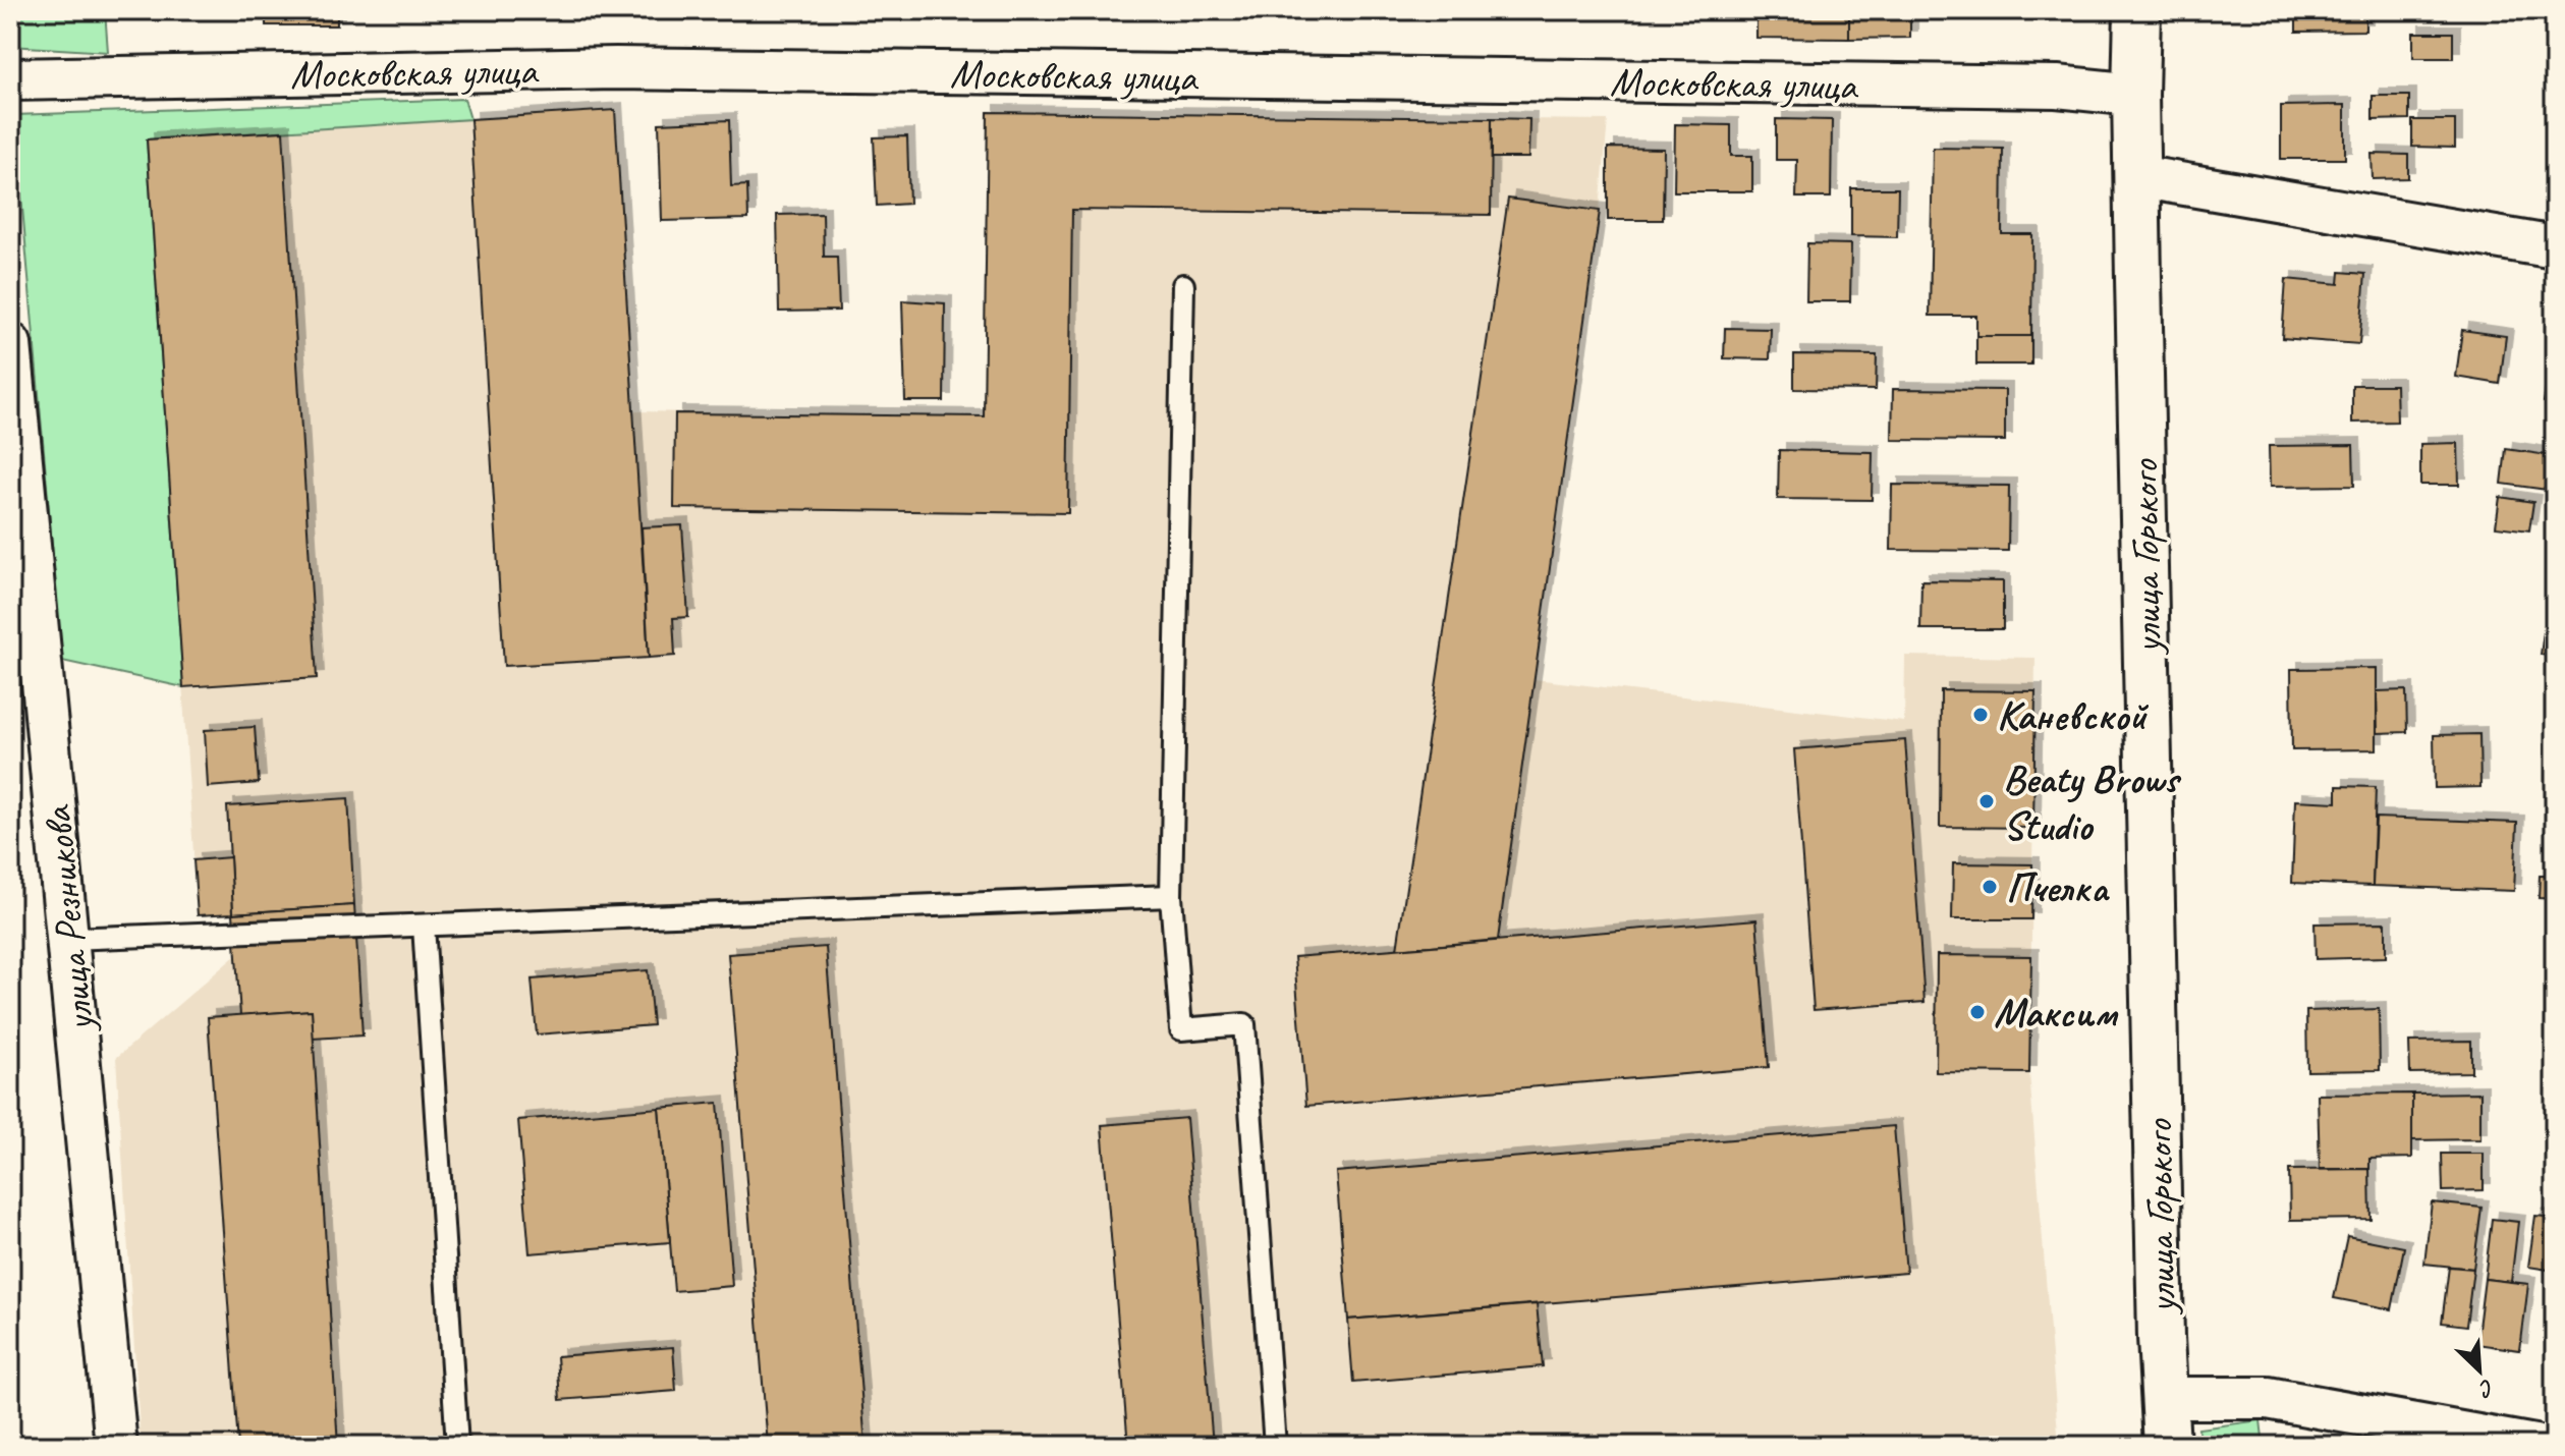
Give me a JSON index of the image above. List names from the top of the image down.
{
  "streets": {
    "main road": ["улица Горького"],
    "street": ["Московская улица", "улица Резникова"]
  },
  "crossings": [
    ["Московская улица", "улица Горького"]
  ],
  "places": [
    "Каневской",
    "Beaty Brows Studio",
    "Пчелка",
    "Максим"
  ],
  "north": "bottom right"
}
